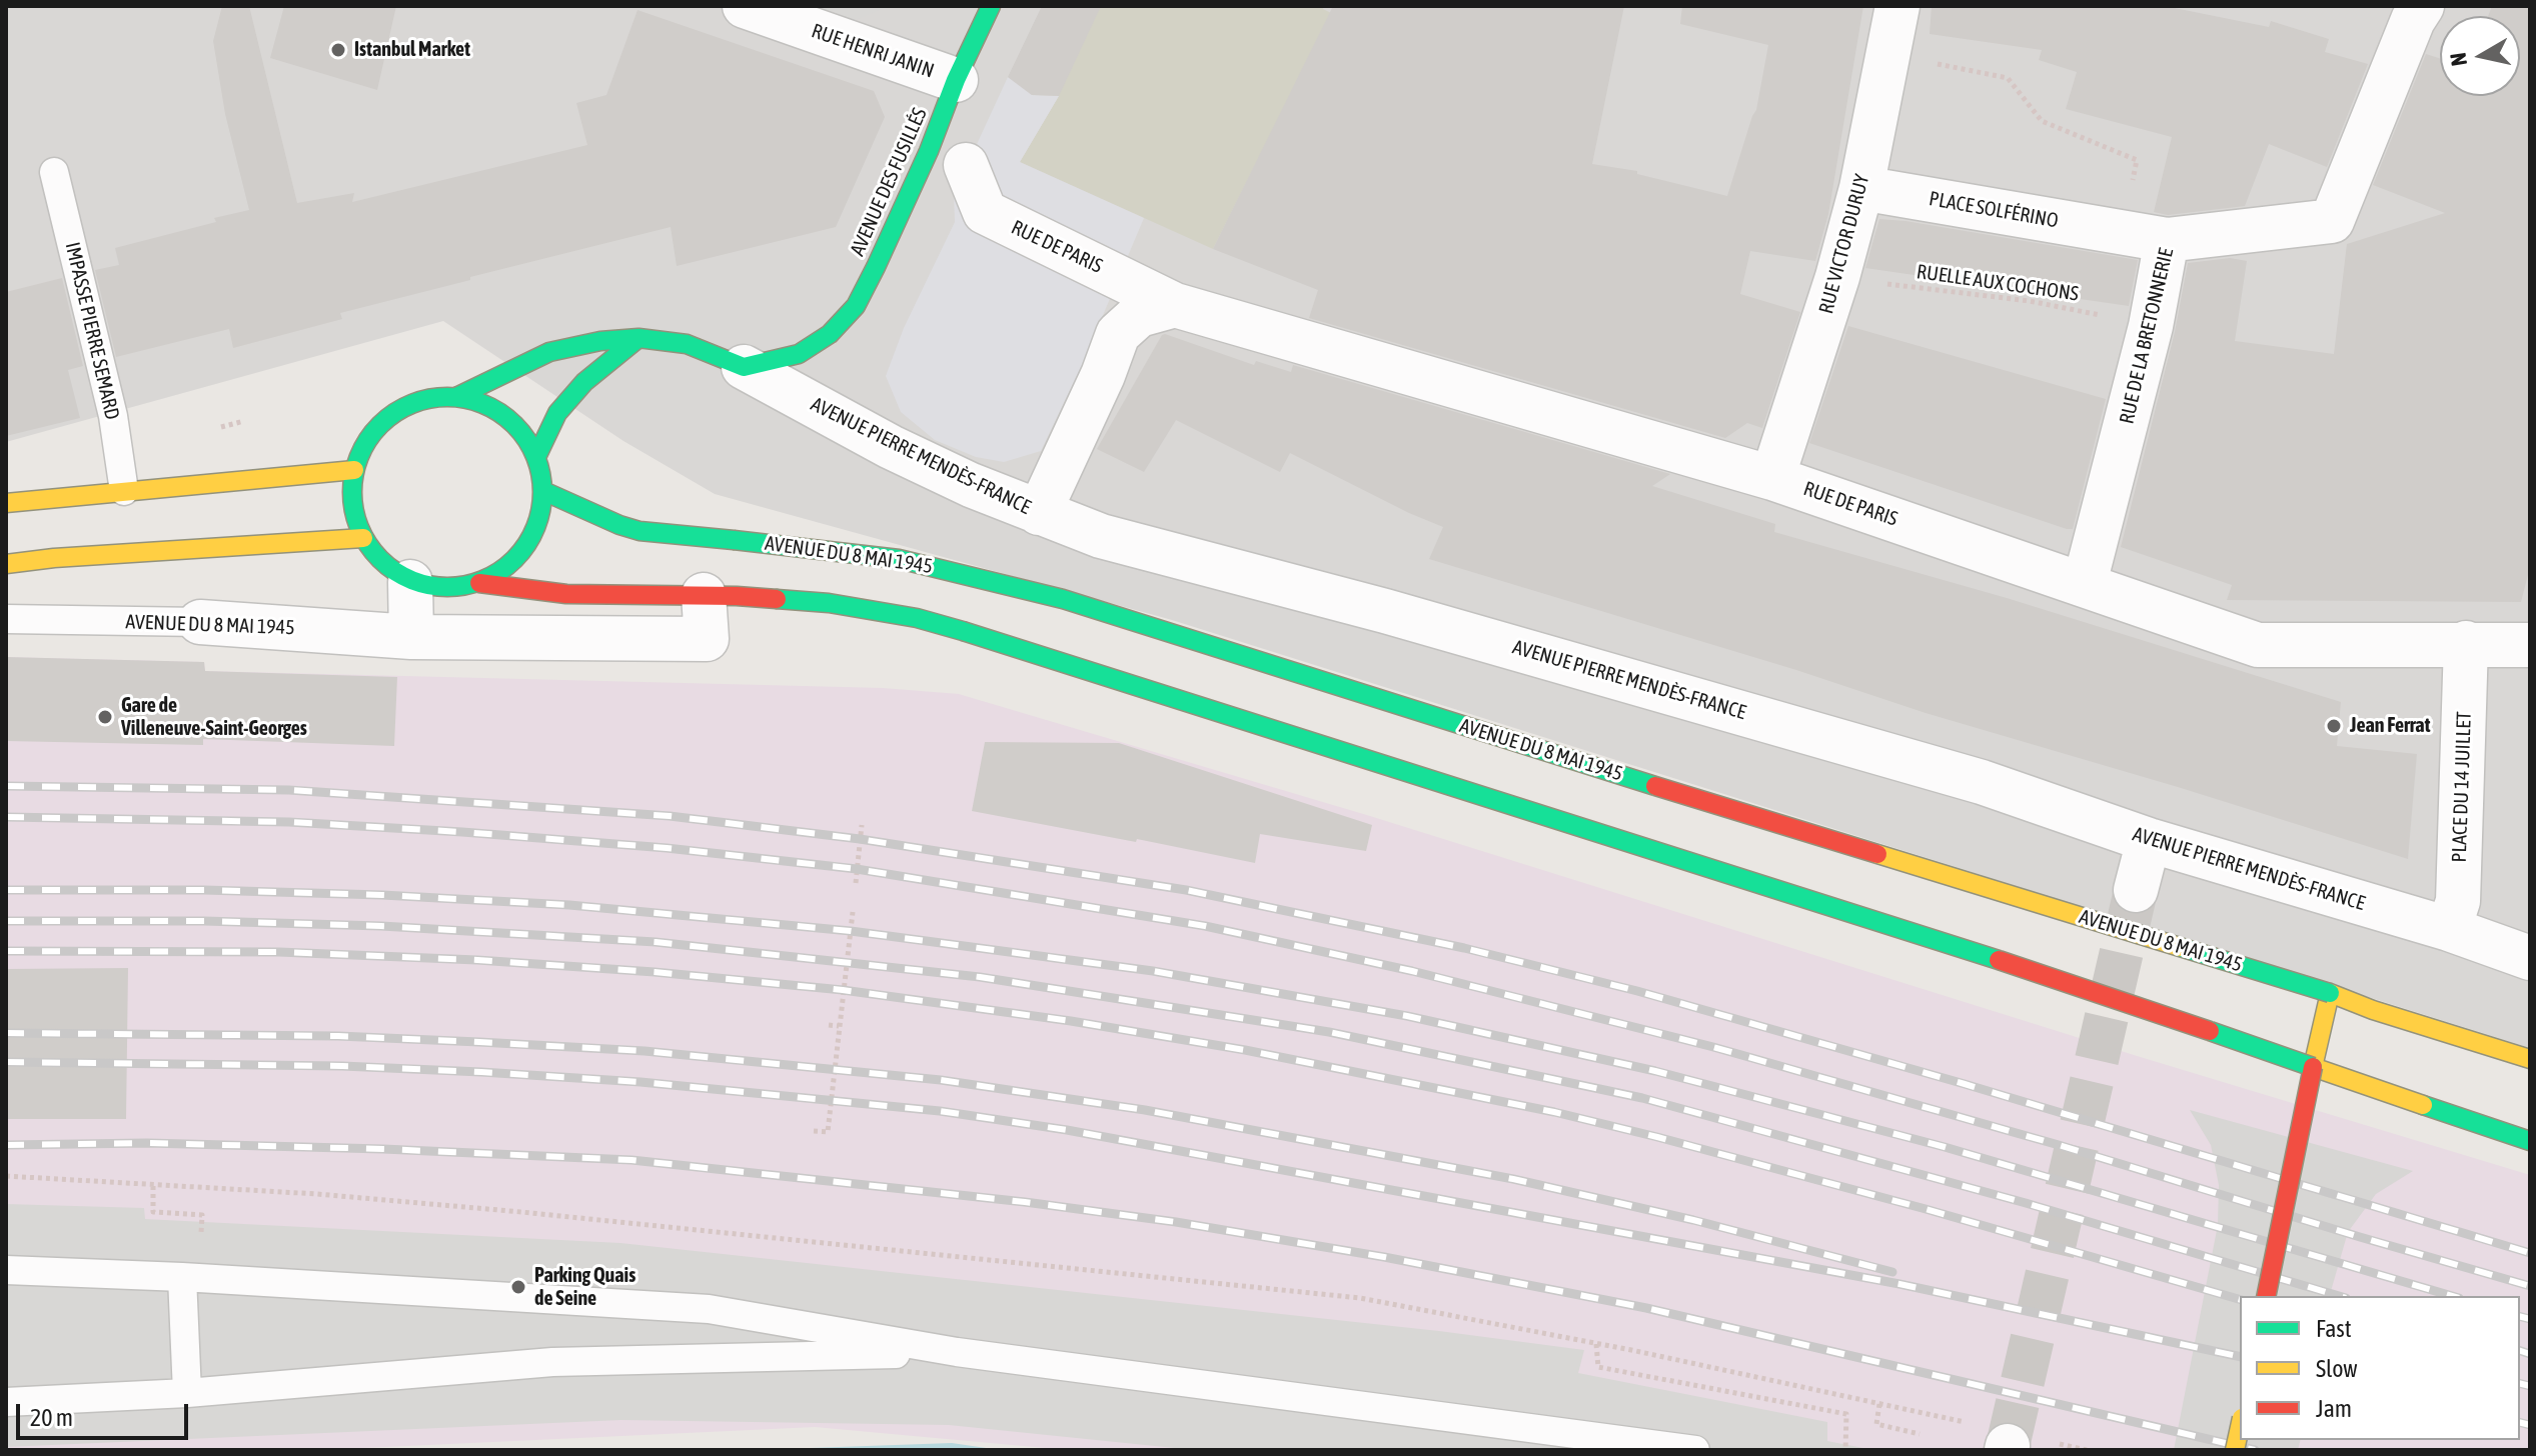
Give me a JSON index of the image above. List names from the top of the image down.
{
  "streets": {
    "main road": ["AVENUE DES FUSILLÉS", "AVENUE DU 8 MAI 1945"],
    "street": [
      "RUE HENRI JANIN",
      "PLACE SOLFÉRINO",
      "RUE VICTOR DURUY",
      "RUE DE PARIS",
      "RUE DE LA BRETONNERIE",
      "AVENUE PIERRE MENDÈS-FRANCE",
      "PLACE DU 14 JUILLET"
    ],
    "lane": ["IMPASSE PIERRE SEMARD"],
    "path": ["RUELLE AUX COCHONS"]
  },
  "crossings": [
    ["RUE HENRI JANIN", "AVENUE DES FUSILLÉS"],
    ["AVENUE DES FUSILLÉS", "AVENUE PIERRE MENDÈS-FRANCE"],
    ["PLACE SOLFÉRINO", "RUE VICTOR DURUY"],
    ["PLACE SOLFÉRINO", "RUE DE LA BRETONNERIE"],
    ["RUE VICTOR DURUY", "RUE DE PARIS"],
    ["RUE VICTOR DURUY", "RUELLE AUX COCHONS"],
    ["RUE DE PARIS", "RUE DE LA BRETONNERIE"],
    ["RUE DE PARIS", "PLACE DU 14 JUILLET"],
    ["RUELLE AUX COCHONS", "RUE DE LA BRETONNERIE"],
    ["AVENUE PIERRE MENDÈS-FRANCE", "PLACE DU 14 JUILLET"]
  ],
  "places": [
    "Istanbul Market",
    "Gare de Villeneuve-Saint-Georges",
    "Jean Ferrat",
    "Parking Quais de Seine"
  ],
  "legend": ["Fast", "Slow", "Jam"],
  "scale_bar": "20 m",
  "north": "left"
}
